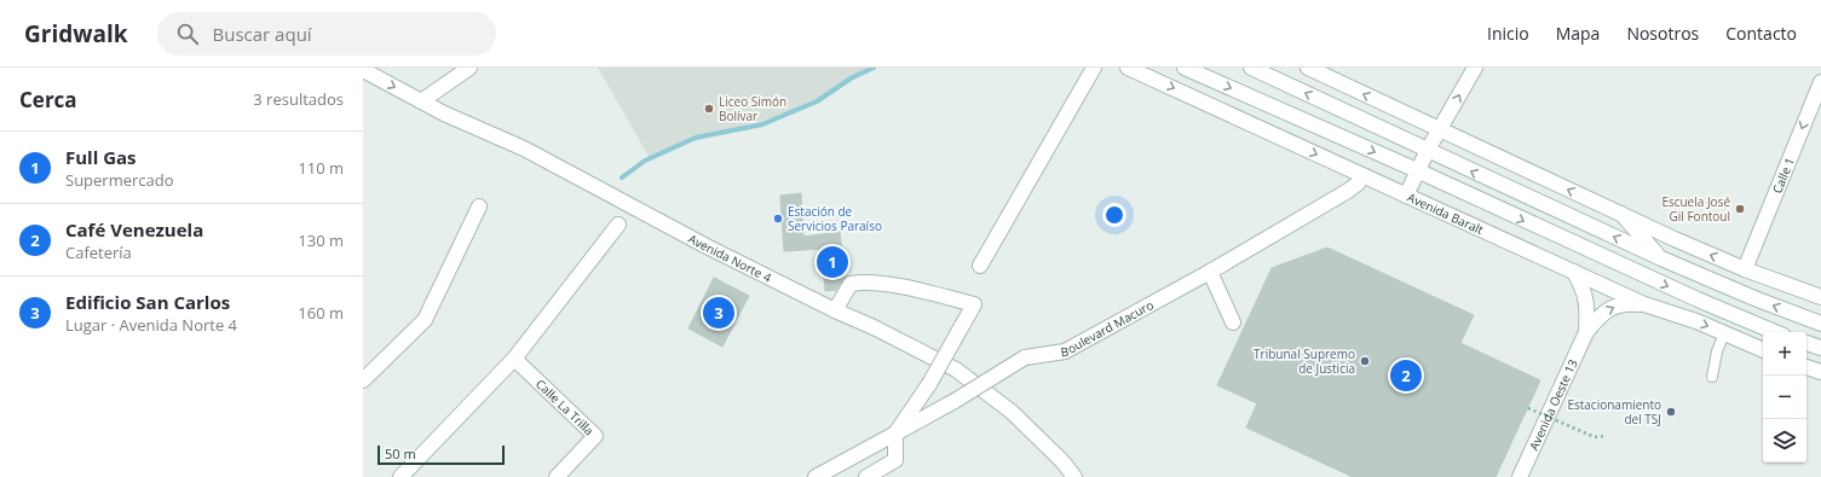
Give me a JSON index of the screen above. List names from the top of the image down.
{
  "streets": {
    "street": [
      "Calle 1",
      "Avenida Baralt",
      "Avenida Norte 4",
      "Boulevard Macuro",
      "Avenida Oeste 13",
      "Calle La Trilla"
    ]
  },
  "crossings": [
    ["Avenida Baralt", "Boulevard Macuro"],
    ["Avenida Baralt", "Avenida Oeste 13"]
  ],
  "one_way": ["Calle 1"],
  "places": [
    "Liceo Simón Bolívar",
    "Escuela José Gil Fontoul",
    "Estación de Servicios Paraíso",
    "Tribunal Supremo de Justicia",
    "Estacionamiento del TSJ"
  ],
  "scale_bar": "50 m",
  "page": {
    "header": "Gridwalk",
    "search": "Buscar aquí",
    "nav": [
      "Inicio",
      "Mapa",
      "Nosotros",
      "Contacto"
    ],
    "heading": ["Cerca", "3 resultados"],
    "list": [
      {
        "mark": "1",
        "name": "Full Gas",
        "note": "Supermercado",
        "value": "110 m"
      },
      {
        "mark": "2",
        "name": "Café Venezuela",
        "note": "Cafetería",
        "value": "130 m"
      },
      {
        "mark": "3",
        "name": "Edificio San Carlos",
        "note": "Lugar · Avenida Norte 4",
        "value": "160 m"
      }
    ],
    "pins": ["1", "3", "2"],
    "map_buttons": ["+", "−"],
    "scale": "50 m"
  }
}
